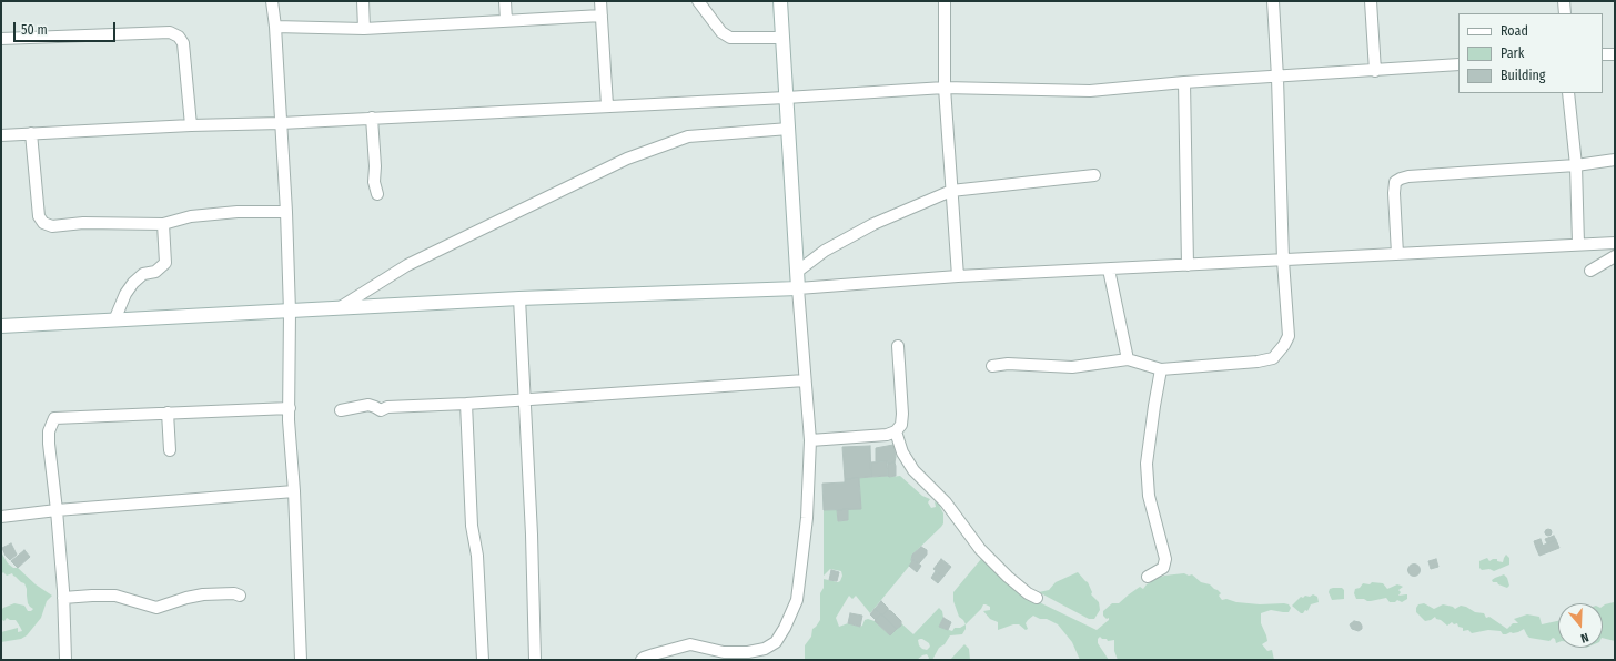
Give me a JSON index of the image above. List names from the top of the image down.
{
  "legend": ["Road", "Park", "Building"],
  "scale_bar": "50 m",
  "north": "bottom"
}
